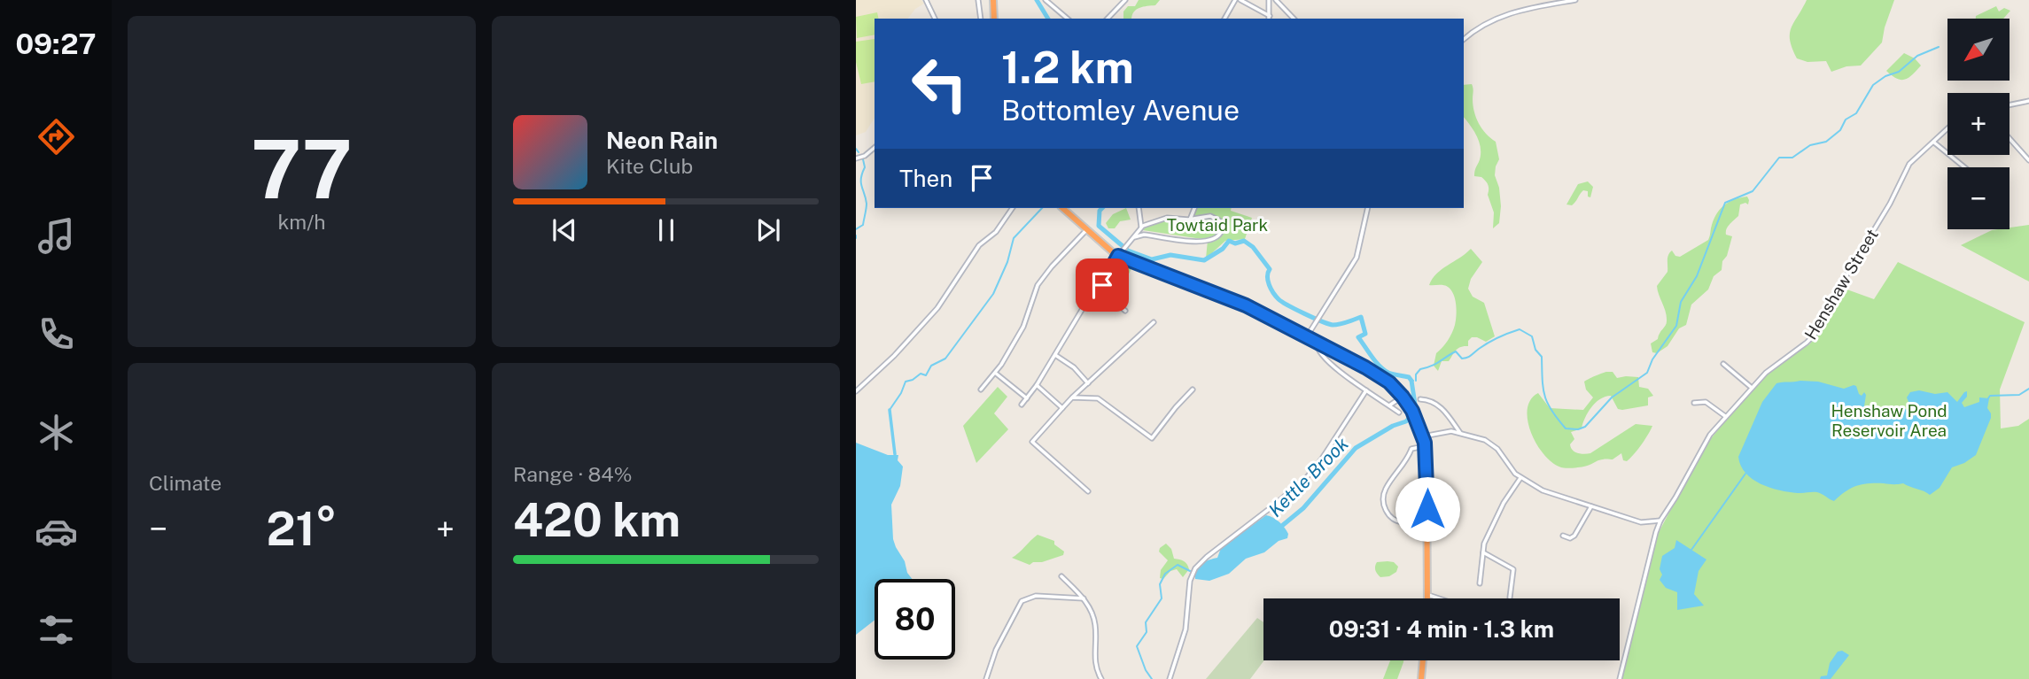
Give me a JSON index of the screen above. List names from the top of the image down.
{
  "streets": {
    "street": ["Henshaw Street"]
  },
  "water": ["Kettle Brook"],
  "parks": ["Towtaid Park", "Henshaw Pond Reservoir Area"],
  "north": "bottom left",
  "page": {
    "tabs": "09:27",
    "tile": [
      ["77", "km/h"],
      "Climate",
      ["Range · 84%", "420 km"]
    ],
    "map_buttons": ["+", "−"],
    "turn": ["1.2 km", "Bottomley Avenue"],
    "song": ["Neon Rain", "Kite Club"],
    "then": "Then",
    "heat": ["−", "21°", "+"],
    "limit": "80",
    "trip": "09:31 · 4 min · 1.3 km"
  }
}
